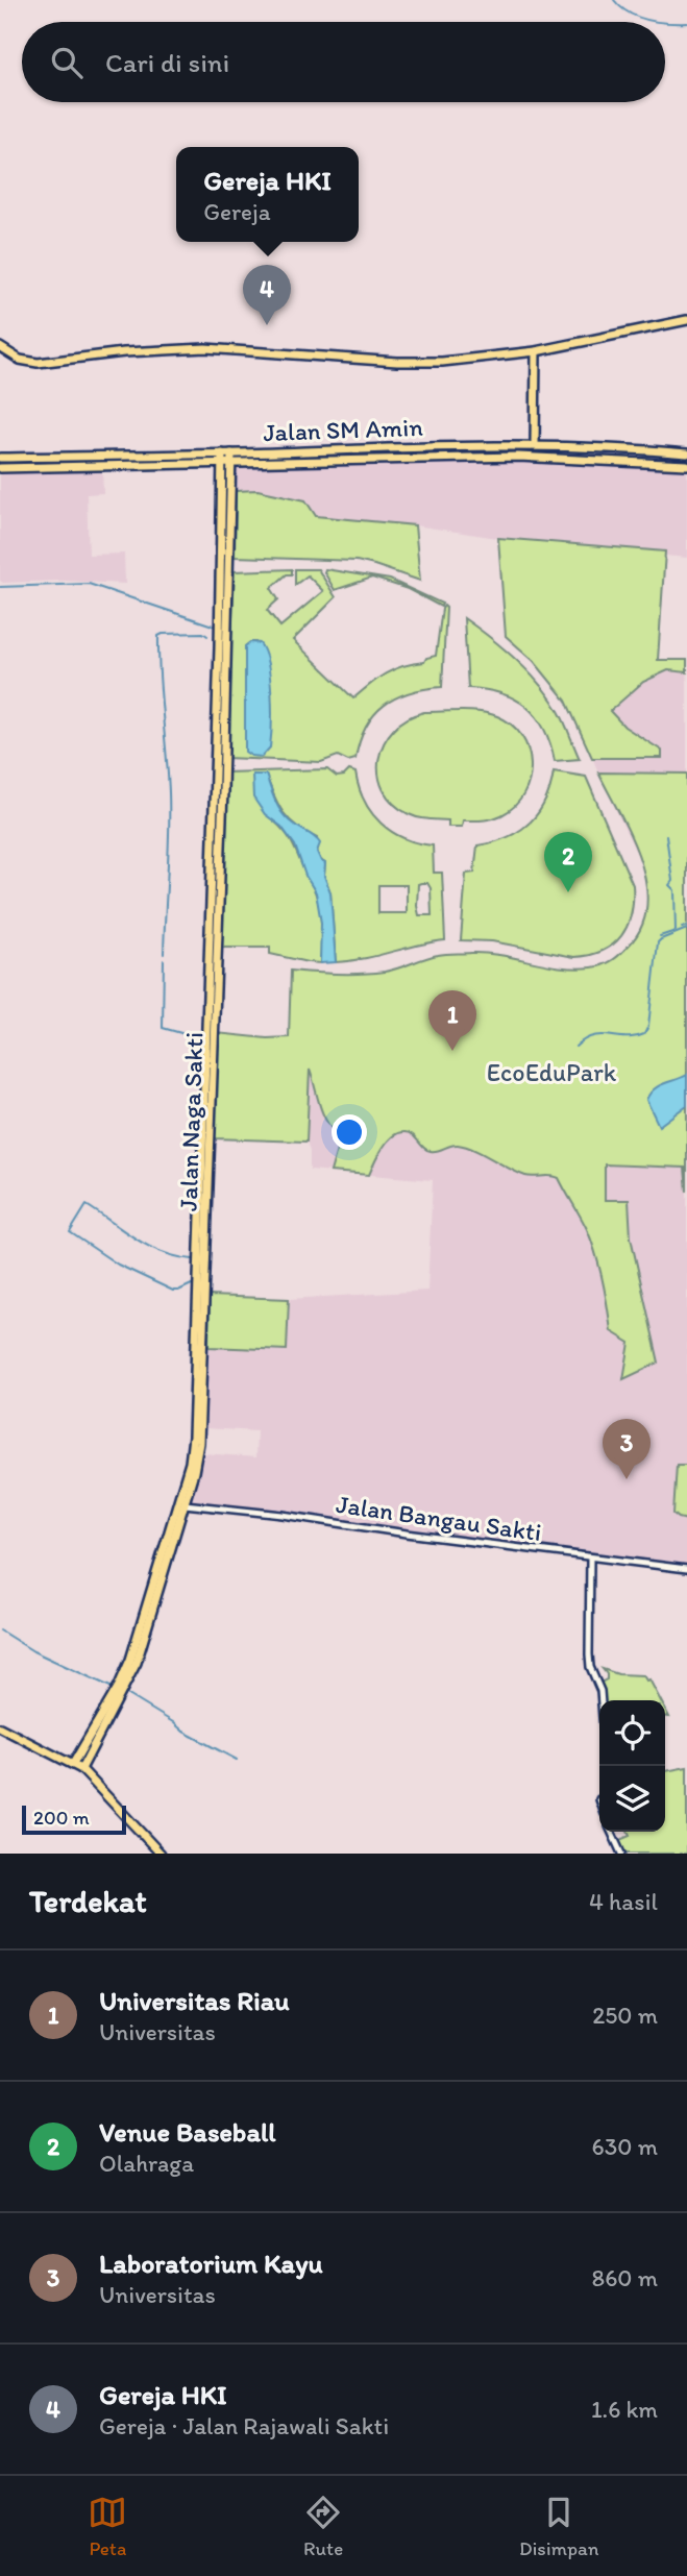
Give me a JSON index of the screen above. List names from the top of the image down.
{
  "streets": {
    "main road": ["Jalan SM Amin", "Jalan Naga Sakti"],
    "street": ["Jalan Bangau Sakti"]
  },
  "crossings": [
    ["Jalan SM Amin", "Jalan Naga Sakti"],
    ["Jalan Naga Sakti", "Jalan Bangau Sakti"]
  ],
  "parks": ["EcoEduPark"],
  "scale_bar": "200 m",
  "page": {
    "search": "Cari di sini",
    "popup": ["Gereja HKI", "Gereja"],
    "pins": [
      "4",
      "2",
      "1",
      "3"
    ],
    "scale": "200 m",
    "heading": ["Terdekat", "4 hasil"],
    "list": [
      {
        "mark": "1",
        "name": "Universitas Riau",
        "note": "Universitas",
        "value": "250 m"
      },
      {
        "mark": "2",
        "name": "Venue Baseball",
        "note": "Olahraga",
        "value": "630 m"
      },
      {
        "mark": "3",
        "name": "Laboratorium Kayu",
        "note": "Universitas",
        "value": "860 m"
      },
      {
        "mark": "4",
        "name": "Gereja HKI",
        "note": "Gereja · Jalan Rajawali Sakti",
        "value": "1.6 km"
      }
    ],
    "nav": ["Peta", "Rute", "Disimpan"]
  }
}
